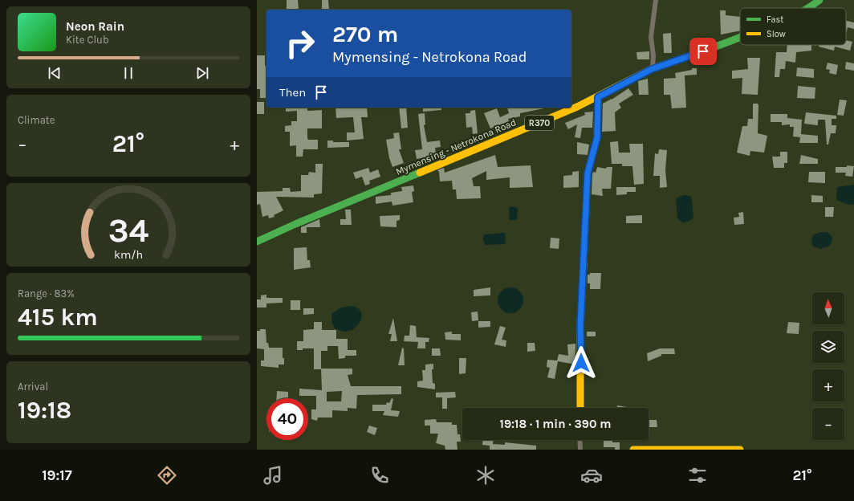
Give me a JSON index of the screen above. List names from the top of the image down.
{
  "streets": {
    "main road": ["R370", "Mymensing - Netrokona Road"]
  },
  "legend": ["Fast", "Slow"],
  "north": "top",
  "page": {
    "turn": ["270 m", "Mymensing - Netrokona Road"],
    "song": ["Neon Rain", "Kite Club"],
    "then": "Then",
    "tile": [
      "Climate",
      ["Range · 83%", "415 km"],
      ["Arrival", "19:18"]
    ],
    "heat": ["−", "21°", "+"],
    "map_buttons": ["+", "−"],
    "limit": "40",
    "trip": "19:18 · 1 min · 390 m",
    "tabs": ["19:17", "21°"],
    "gauge": ["34", "km/h"]
  }
}
